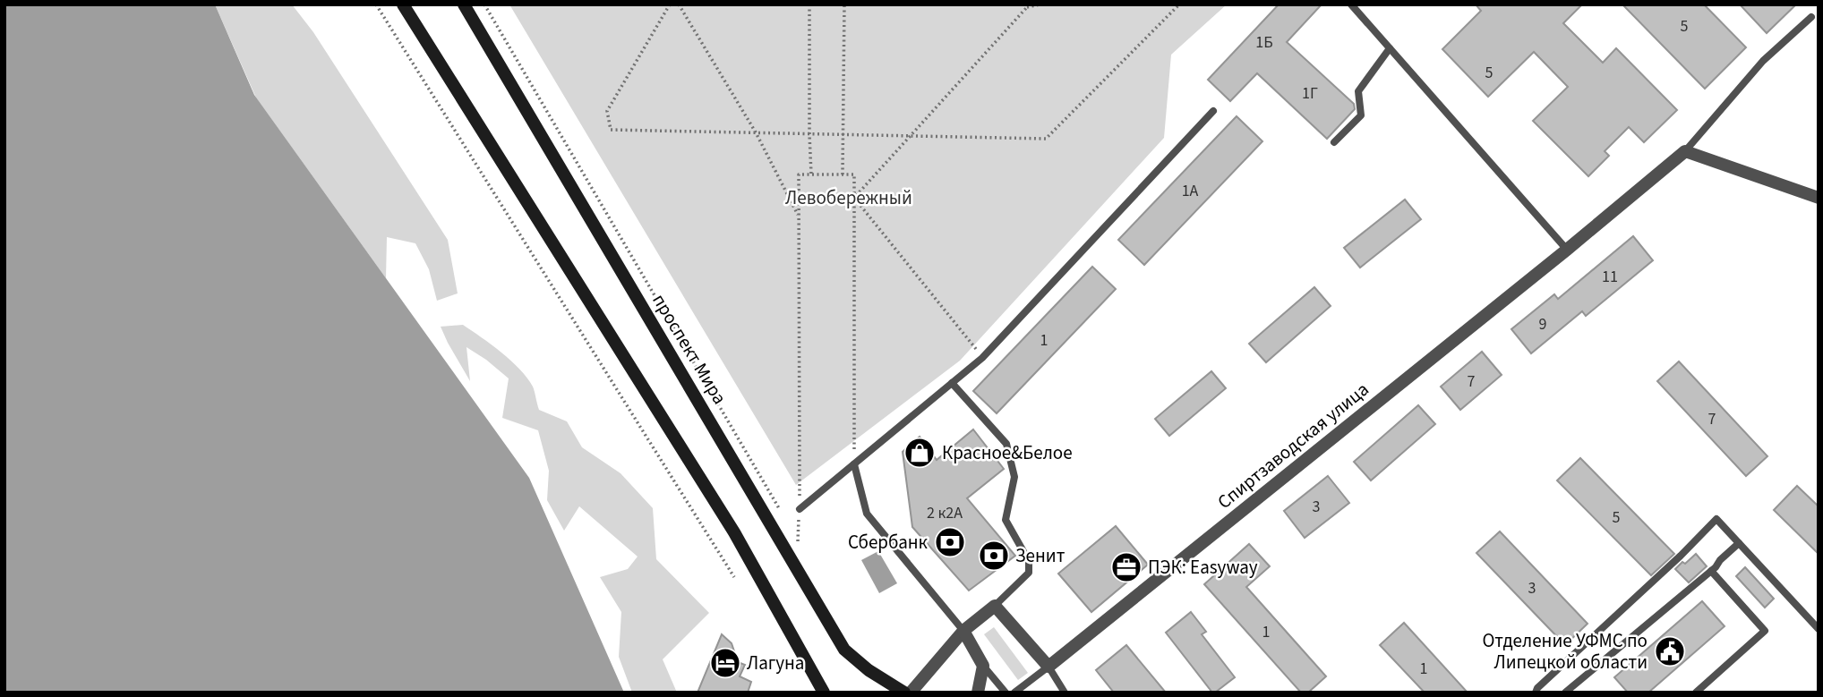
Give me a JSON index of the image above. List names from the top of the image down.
{
  "streets": {
    "main road": ["проспект Мира"],
    "street": ["Спиртзаводская улица"]
  },
  "parks": ["Левобережный"],
  "places": {
    "shop": ["Красное&Белое"],
    "bank": ["Сбербанк", "Зенит"],
    "office": ["ПЭК: Easyway"],
    "public building": ["Отделение УФМС по Липецкой области"],
    "hotel": ["Лагуна"]
  },
  "house_numbers": [
    "5",
    "1Б",
    "5",
    "1Г",
    "1А",
    "11",
    "9",
    "1",
    "7",
    "7",
    "3",
    "2 к2А",
    "5",
    "3",
    "1",
    "1"
  ]
}
